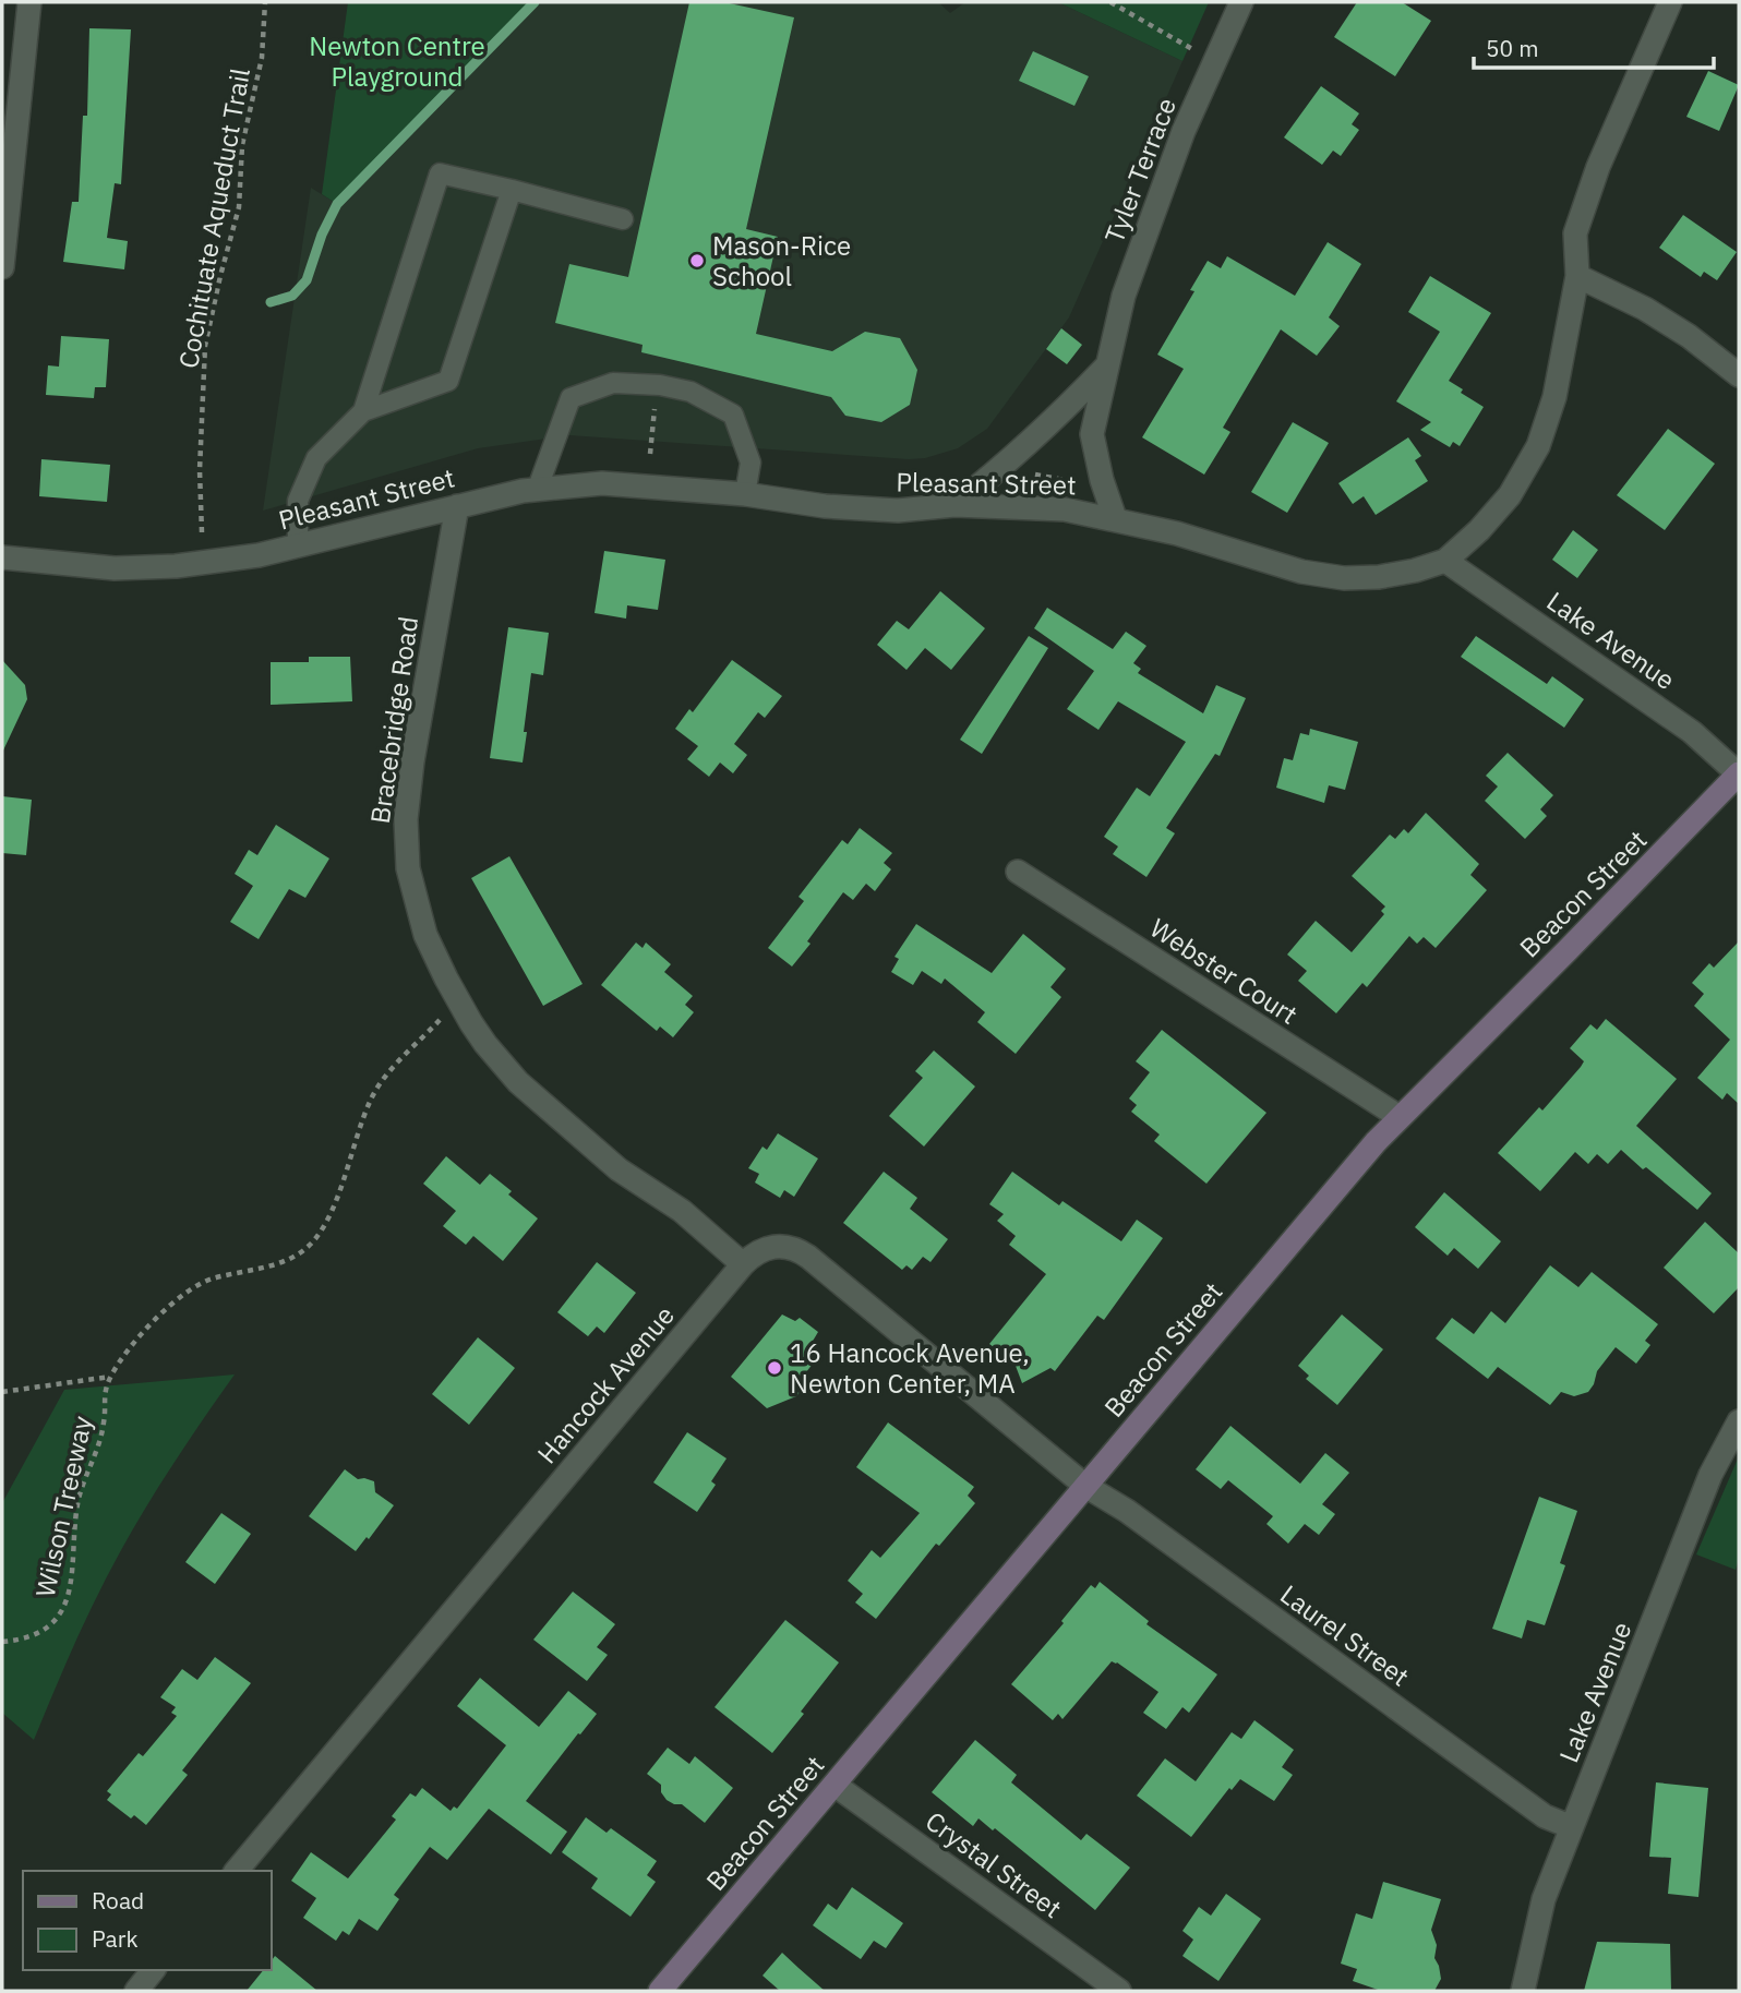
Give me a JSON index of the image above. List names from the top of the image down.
{
  "streets": {
    "main road": ["Beacon Street"],
    "street": [
      "Tyler Terrace",
      "Pleasant Street",
      "Lake Avenue",
      "Bracebridge Road",
      "Webster Court",
      "Hancock Avenue",
      "Laurel Street",
      "Crystal Street"
    ],
    "path": ["Cochituate Aqueduct Trail", "Wilson Treeway"]
  },
  "crossings": [
    ["Tyler Terrace", "Pleasant Street"],
    ["Pleasant Street", "Lake Avenue"],
    ["Pleasant Street", "Bracebridge Road"],
    ["Lake Avenue", "Beacon Street"],
    ["Lake Avenue", "Laurel Street"],
    ["Bracebridge Road", "Hancock Avenue"],
    ["Bracebridge Road", "Wilson Treeway"],
    ["Beacon Street", "Webster Court"],
    ["Beacon Street", "Hancock Avenue"],
    ["Beacon Street", "Laurel Street"],
    ["Beacon Street", "Crystal Street"],
    ["Hancock Avenue", "Laurel Street"]
  ],
  "parks": ["Newton Centre Playground"],
  "places": ["Mason-Rice School", "16 Hancock Avenue, Newton Center, MA"],
  "legend": ["Road", "Park"],
  "scale_bar": "50 m"
}
